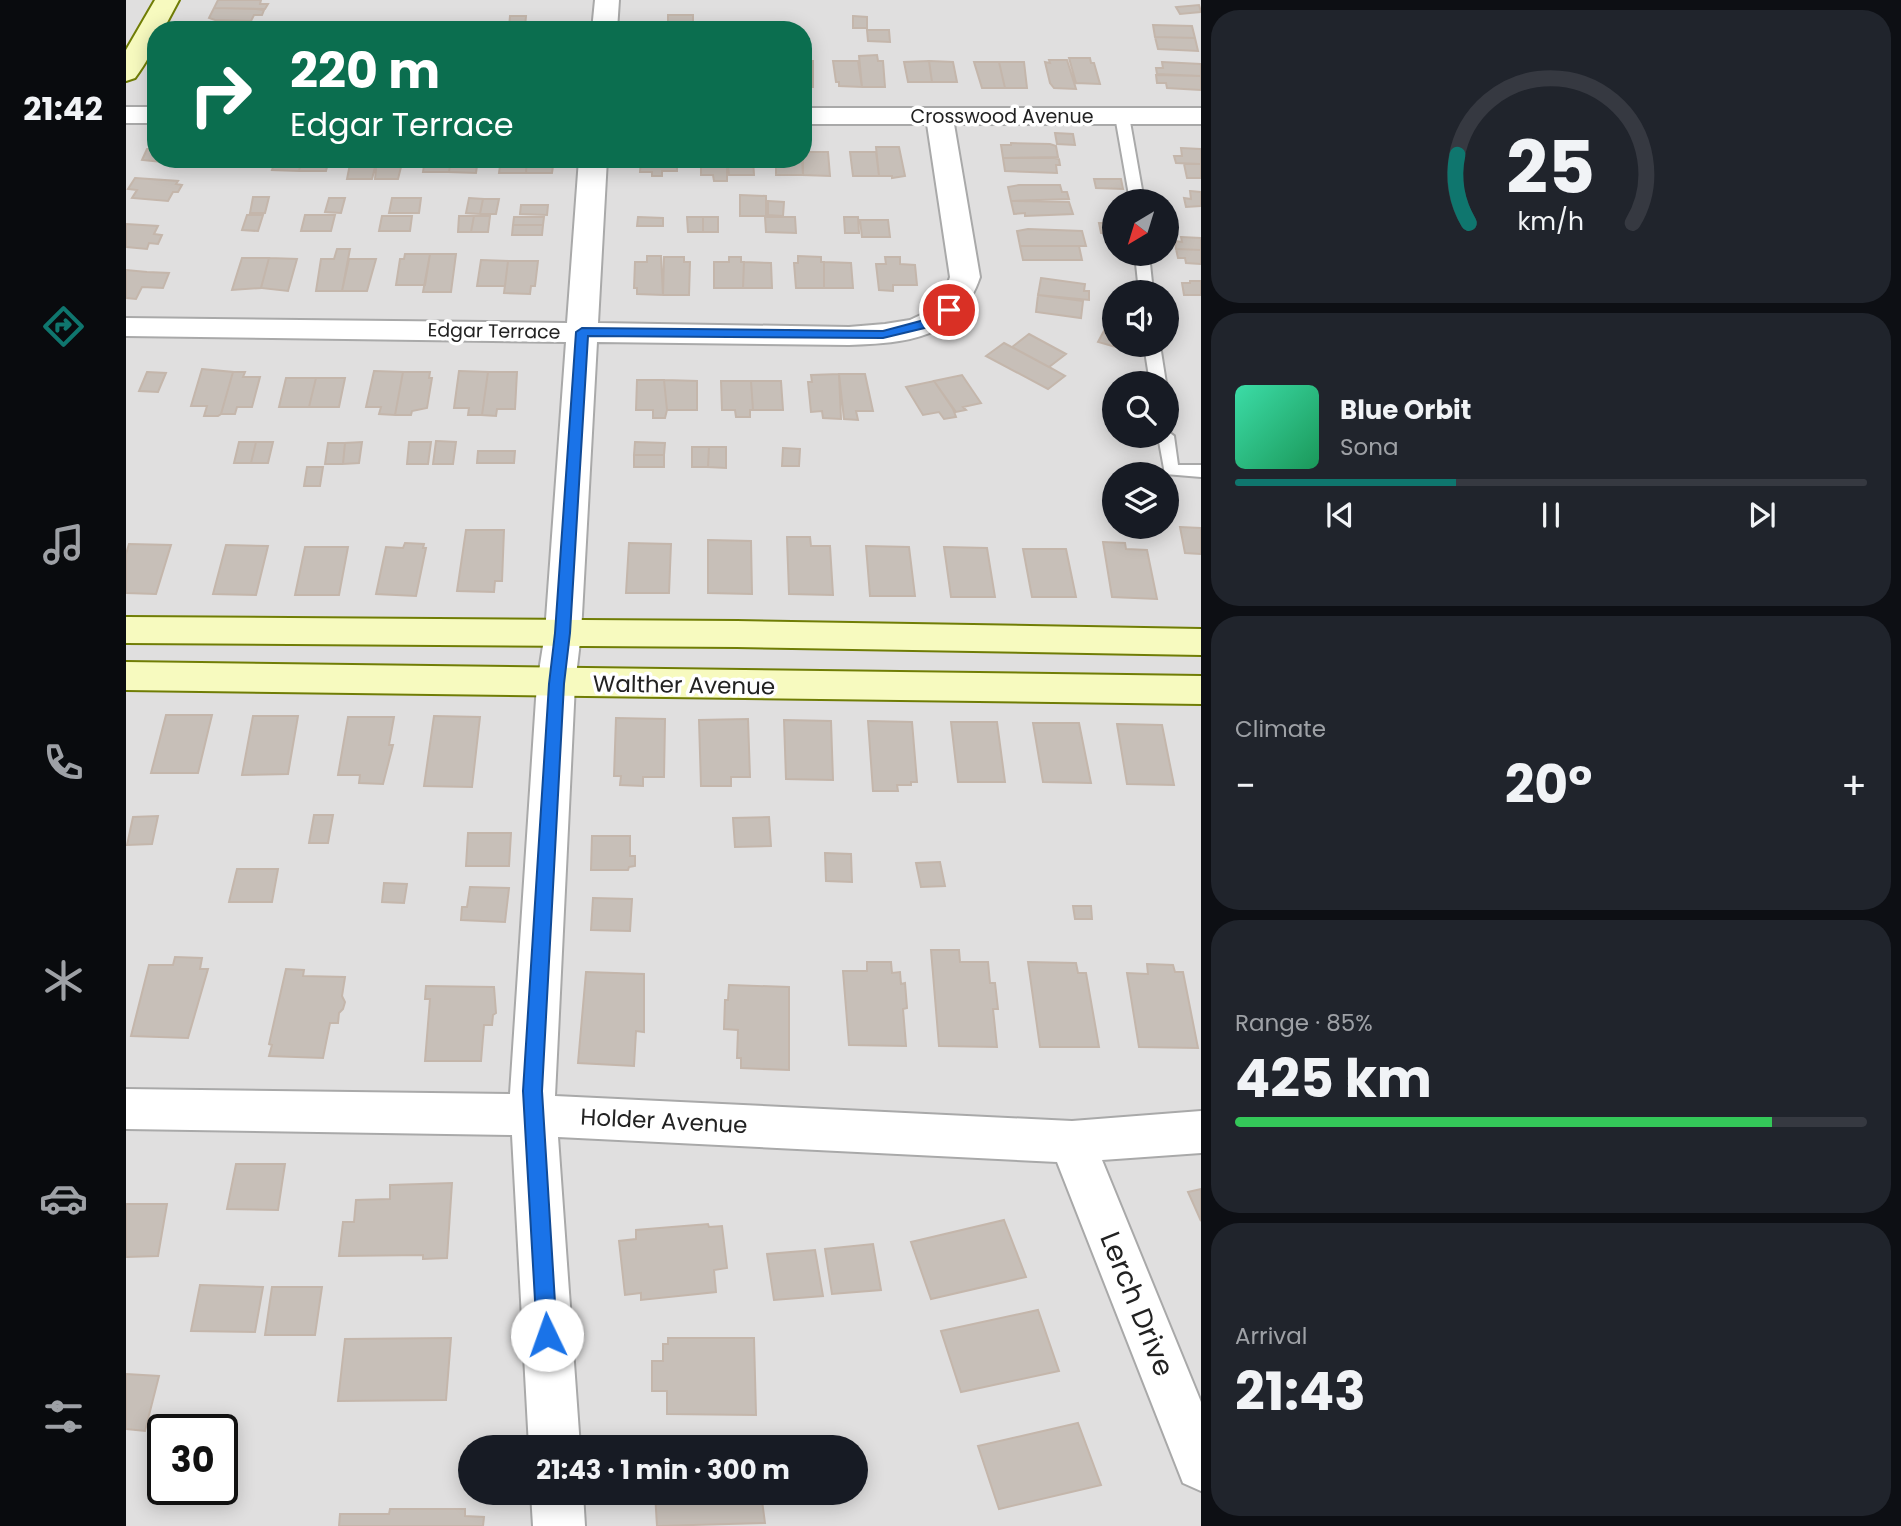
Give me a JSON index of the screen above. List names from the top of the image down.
{
  "streets": {
    "main road": ["Walther Avenue"],
    "street": [
      "Crosswood Avenue",
      "Edgar Terrace",
      "Holder Avenue",
      "Lerch Drive"
    ]
  },
  "crossings": [
    ["Crosswood Avenue", "Edgar Terrace"],
    ["Holder Avenue", "Lerch Drive"]
  ],
  "north": "bottom left",
  "page": {
    "tabs": "21:42",
    "turn": ["220 m", "Edgar Terrace"],
    "song": ["Blue Orbit", "Sona"],
    "tile": [
      "Climate",
      ["Range · 85%", "425 km"],
      ["Arrival", "21:43"]
    ],
    "heat": ["−", "20°", "+"],
    "limit": "30",
    "trip": "21:43 · 1 min · 300 m",
    "gauge": ["25", "km/h"]
  }
}
